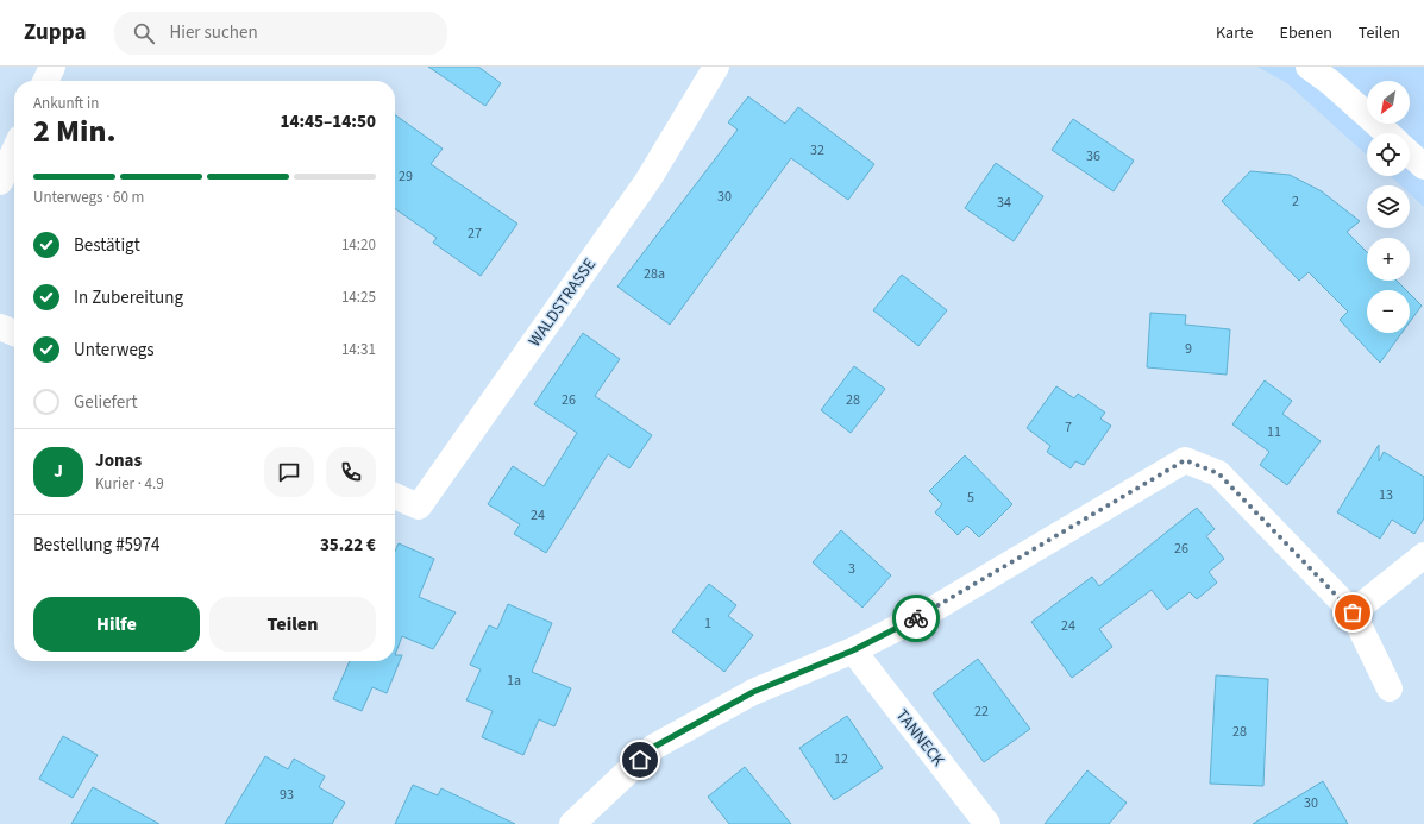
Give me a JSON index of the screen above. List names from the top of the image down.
{
  "streets": {
    "street": ["WALDSTRASSE", "TANNECK"]
  },
  "house_numbers": [
    "32",
    "36",
    "29",
    "30",
    "2",
    "34",
    "27",
    "28a",
    "9",
    "26",
    "28",
    "7",
    "11",
    "13",
    "5",
    "24",
    "26",
    "3",
    "1",
    "24",
    "1a",
    "22",
    "28",
    "12",
    "93",
    "30"
  ],
  "north": "bottom left",
  "page": {
    "header": "Zuppa",
    "search": "Hier suchen",
    "nav": ["Karte", "Ebenen", "Teilen"],
    "map_buttons": ["+", "−"],
    "heading": ["2 Min.", "Ankunft in", "14:45–14:50"],
    "panel": [
      "Jonas",
      "Kurier · 4.9",
      "Bestellung #5974",
      "35.22 €"
    ],
    "bar": "Unterwegs · 60 m",
    "list": [
      ["Bestätigt", "14:20"],
      ["In Zubereitung", "14:25"],
      ["Unterwegs", "14:31"],
      "Geliefert"
    ],
    "round": "J",
    "buttons": ["Hilfe", "Teilen"]
  }
}
